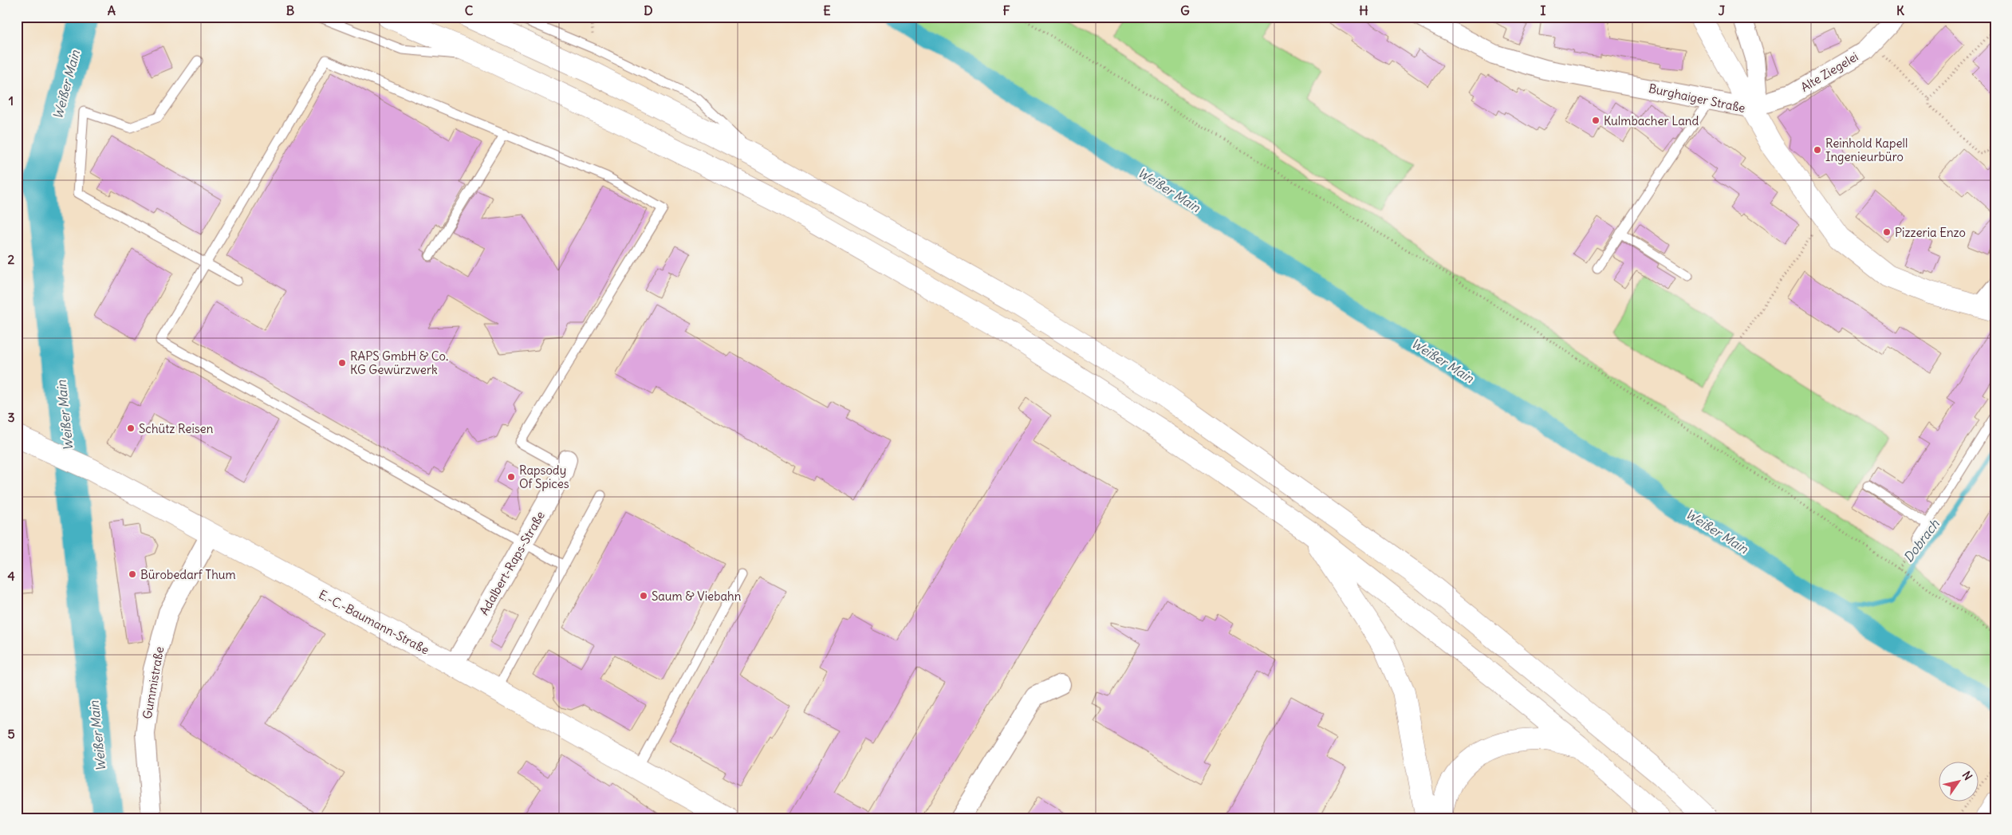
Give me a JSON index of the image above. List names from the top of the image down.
{
  "streets": {
    "main road": ["Burghaiger Straße", "E.-C.-Baumann-Straße"],
    "street": ["Alte Ziegelei", "Adalbert-Raps-Straße", "Gummistraße"]
  },
  "crossings": [
    ["Alte Ziegelei", "Burghaiger Straße"],
    ["Adalbert-Raps-Straße", "E.-C.-Baumann-Straße"],
    ["E.-C.-Baumann-Straße", "Gummistraße"]
  ],
  "water": ["Weißer Main", "Dobrach"],
  "places": [
    "Kulmbacher Land",
    "Reinhold Kapell Ingenieurbüro",
    "Pizzeria Enzo",
    "RAPS GmbH & Co. KG Gewürzwerk",
    "Schütz Reisen",
    "Rapsody Of Spices",
    "Bürobedarf Thum",
    "Saum & Viebahn"
  ],
  "north": "top right",
  "grid": {
    "columns": [
      "A",
      "B",
      "C",
      "D",
      "E",
      "F",
      "G",
      "H",
      "I",
      "J",
      "K"
    ],
    "rows": [
      "1",
      "2",
      "3",
      "4",
      "5"
    ]
  }
}
